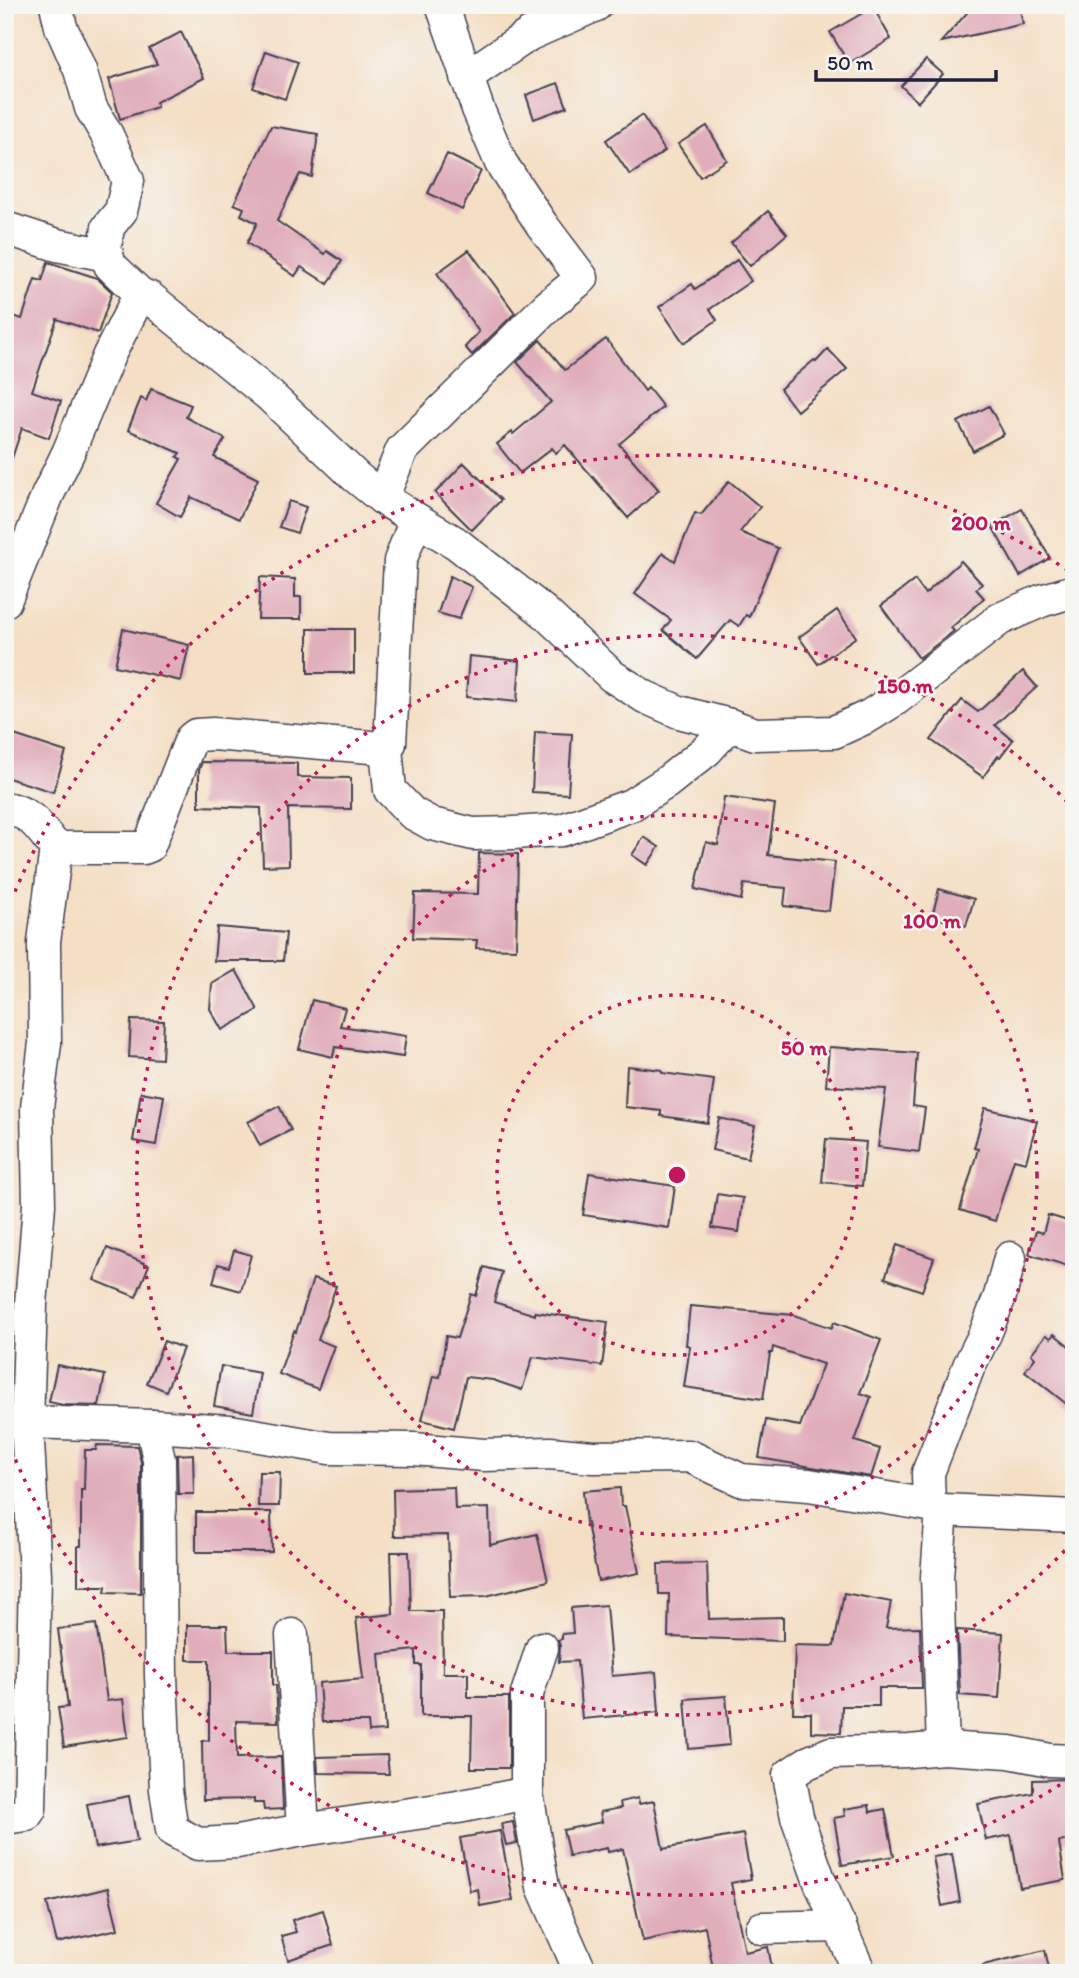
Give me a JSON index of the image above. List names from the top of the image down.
{
  "scale_bar": "50 m",
  "rings": [
    "200 m",
    "150 m",
    "100 m",
    "50 m"
  ]
}
